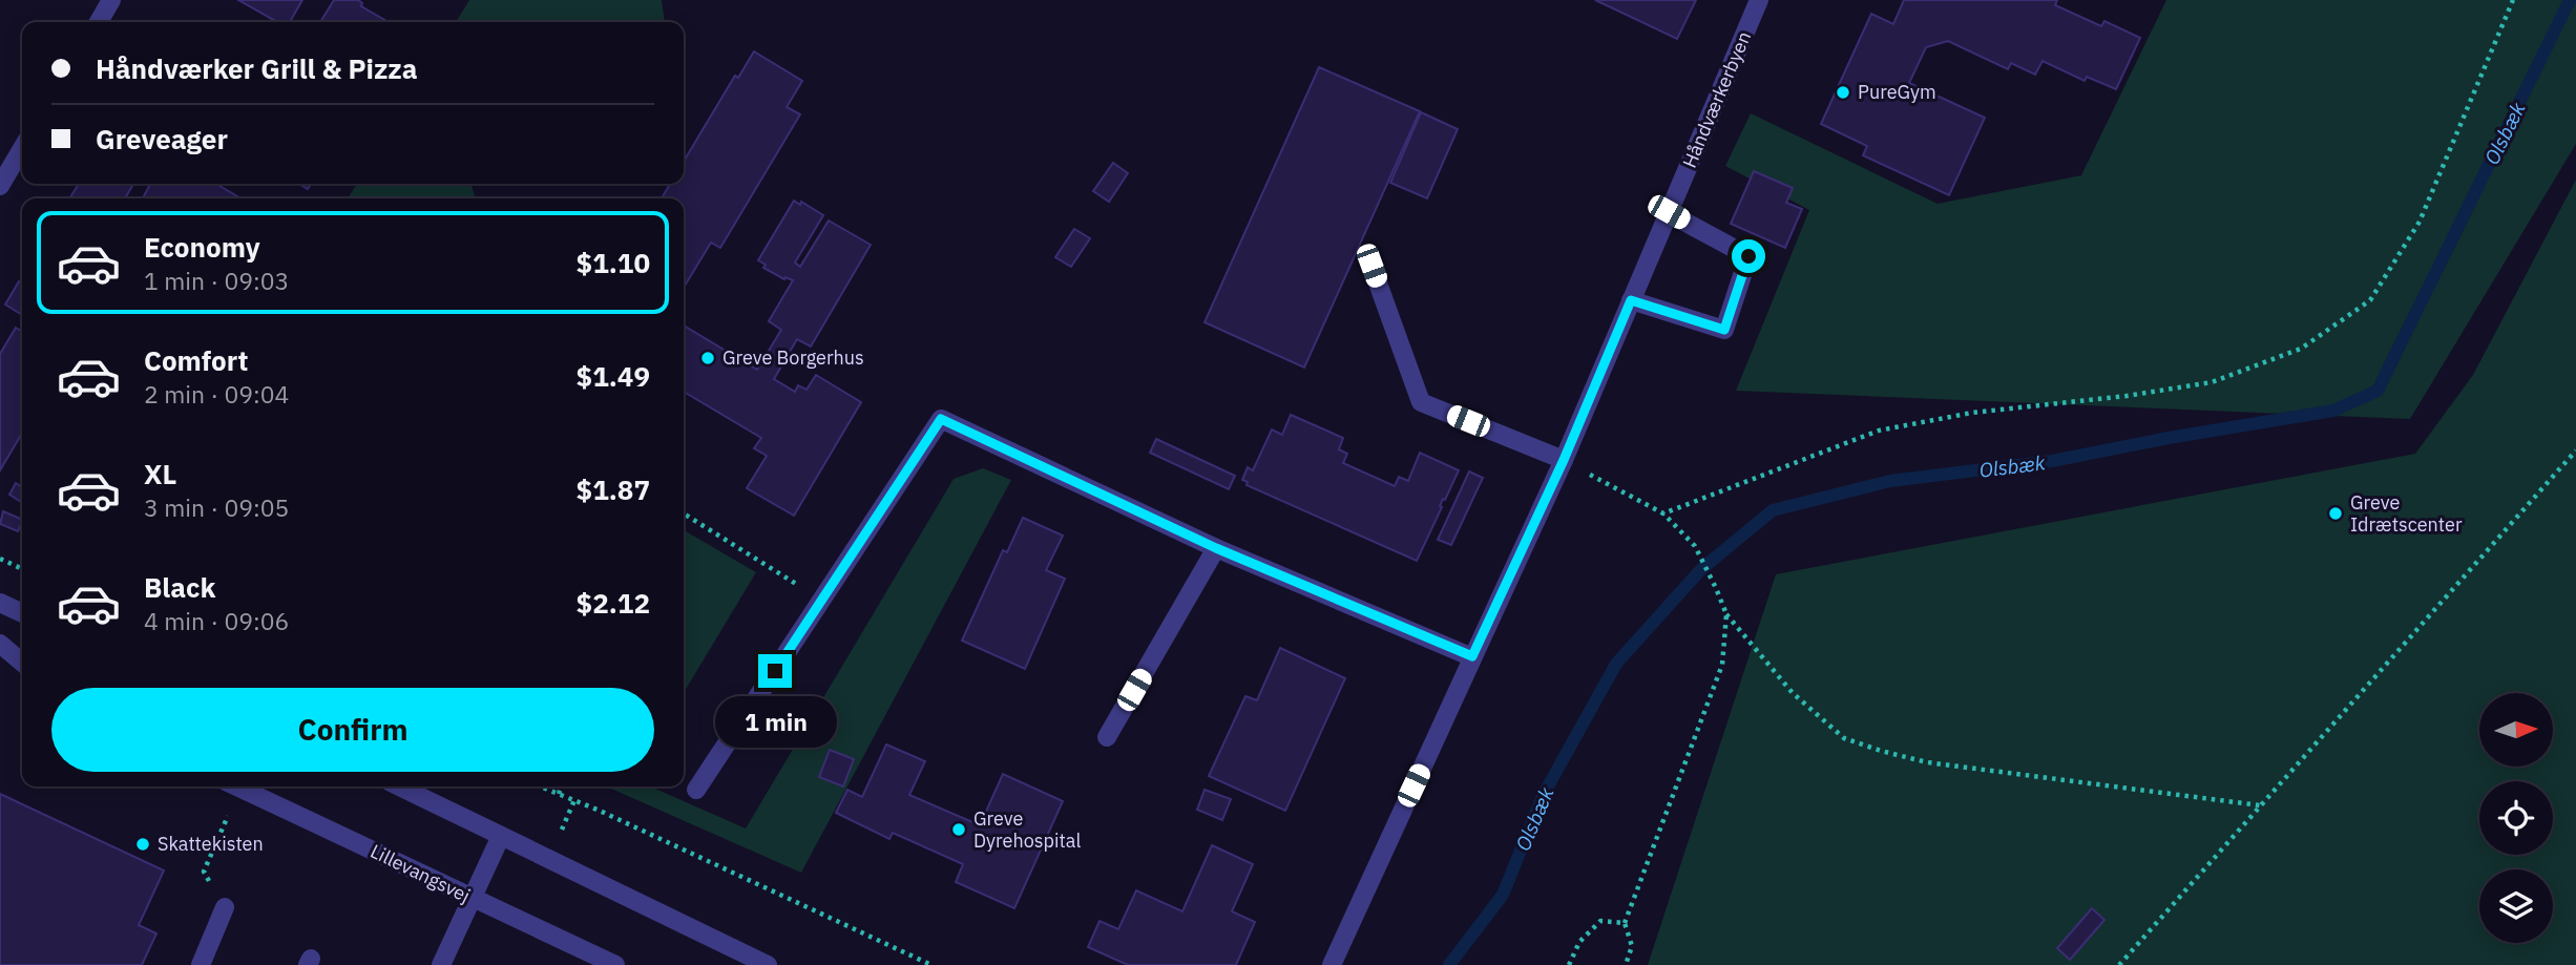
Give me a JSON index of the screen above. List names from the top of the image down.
{
  "streets": {
    "street": ["Håndværkerbyen", "Lillevangsvej"]
  },
  "water": ["Olsbæk"],
  "places": [
    "PureGym",
    "Greve Borgerhus",
    "Greve Idrætscenter",
    "Greve Dyrehospital",
    "Skattekisten"
  ],
  "north": "right",
  "page": {
    "banner": ["Håndværker Grill & Pizza", "Greveager"],
    "list": [
      {
        "name": "Economy",
        "note": "1 min · 09:03",
        "value": "$1.10"
      },
      {
        "name": "Comfort",
        "note": "2 min · 09:04",
        "value": "$1.49"
      },
      {
        "name": "XL",
        "note": "3 min · 09:05",
        "value": "$1.87"
      },
      {
        "name": "Black",
        "note": "4 min · 09:06",
        "value": "$2.12"
      }
    ],
    "buttons": "Confirm",
    "bubble": "1 min"
  }
}
